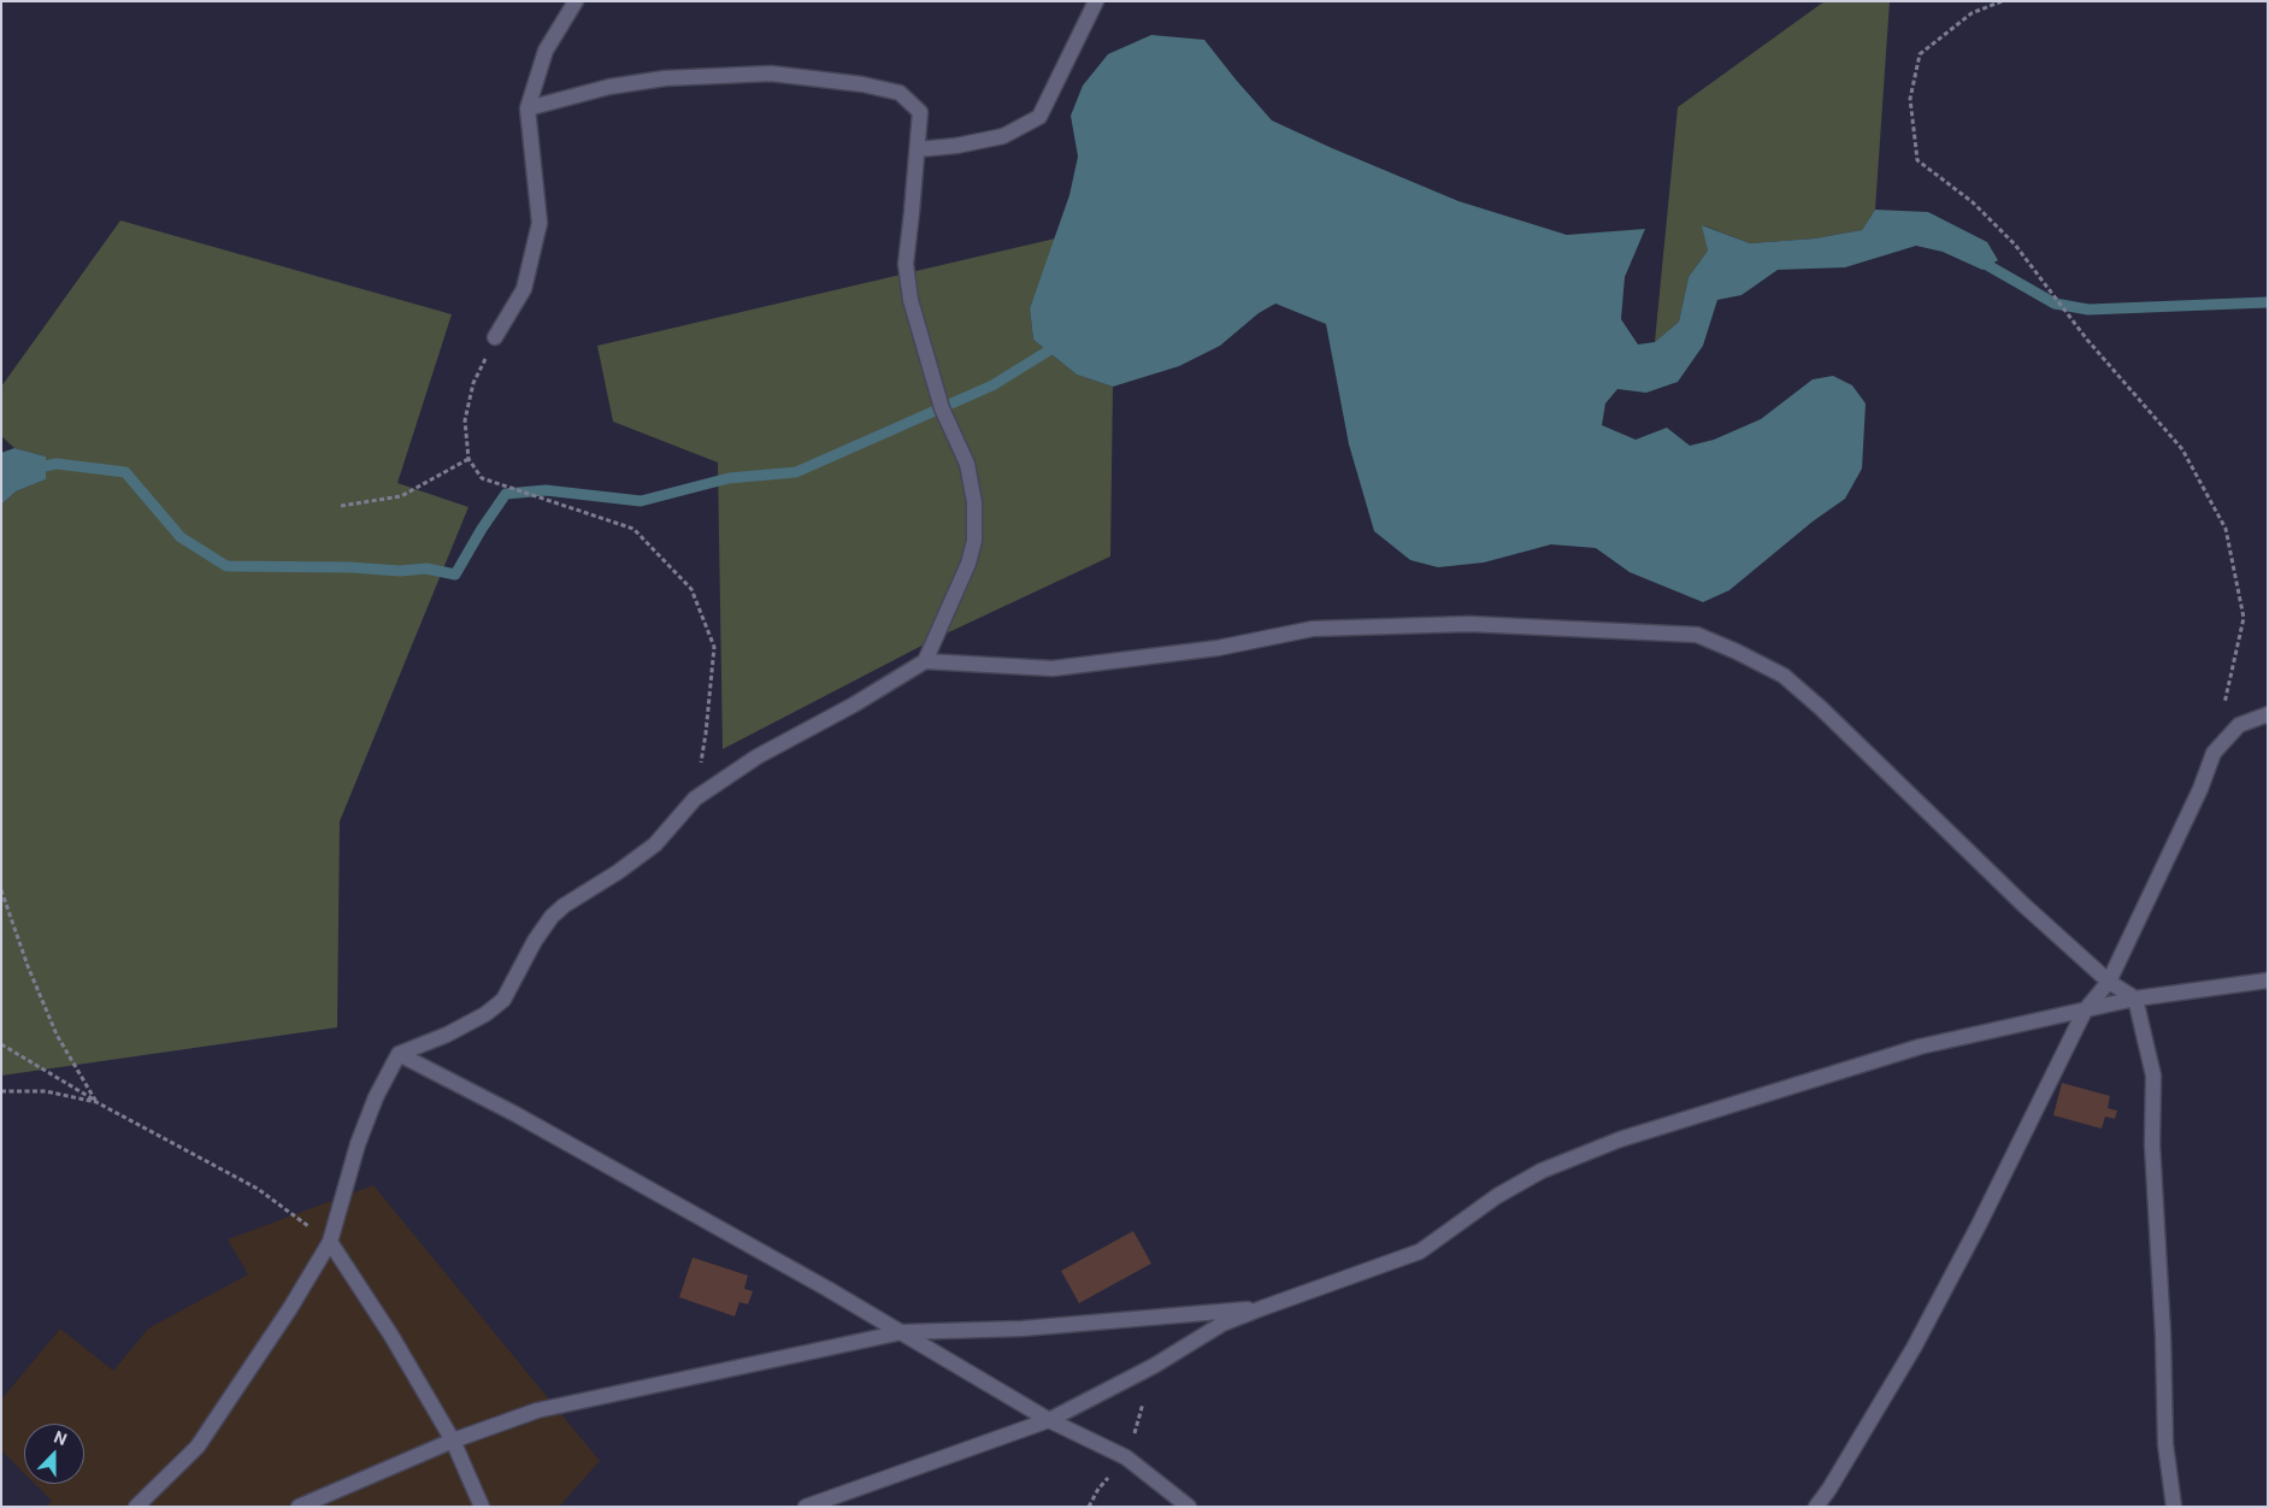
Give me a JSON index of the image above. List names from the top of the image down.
{
  "north": "top"
}
